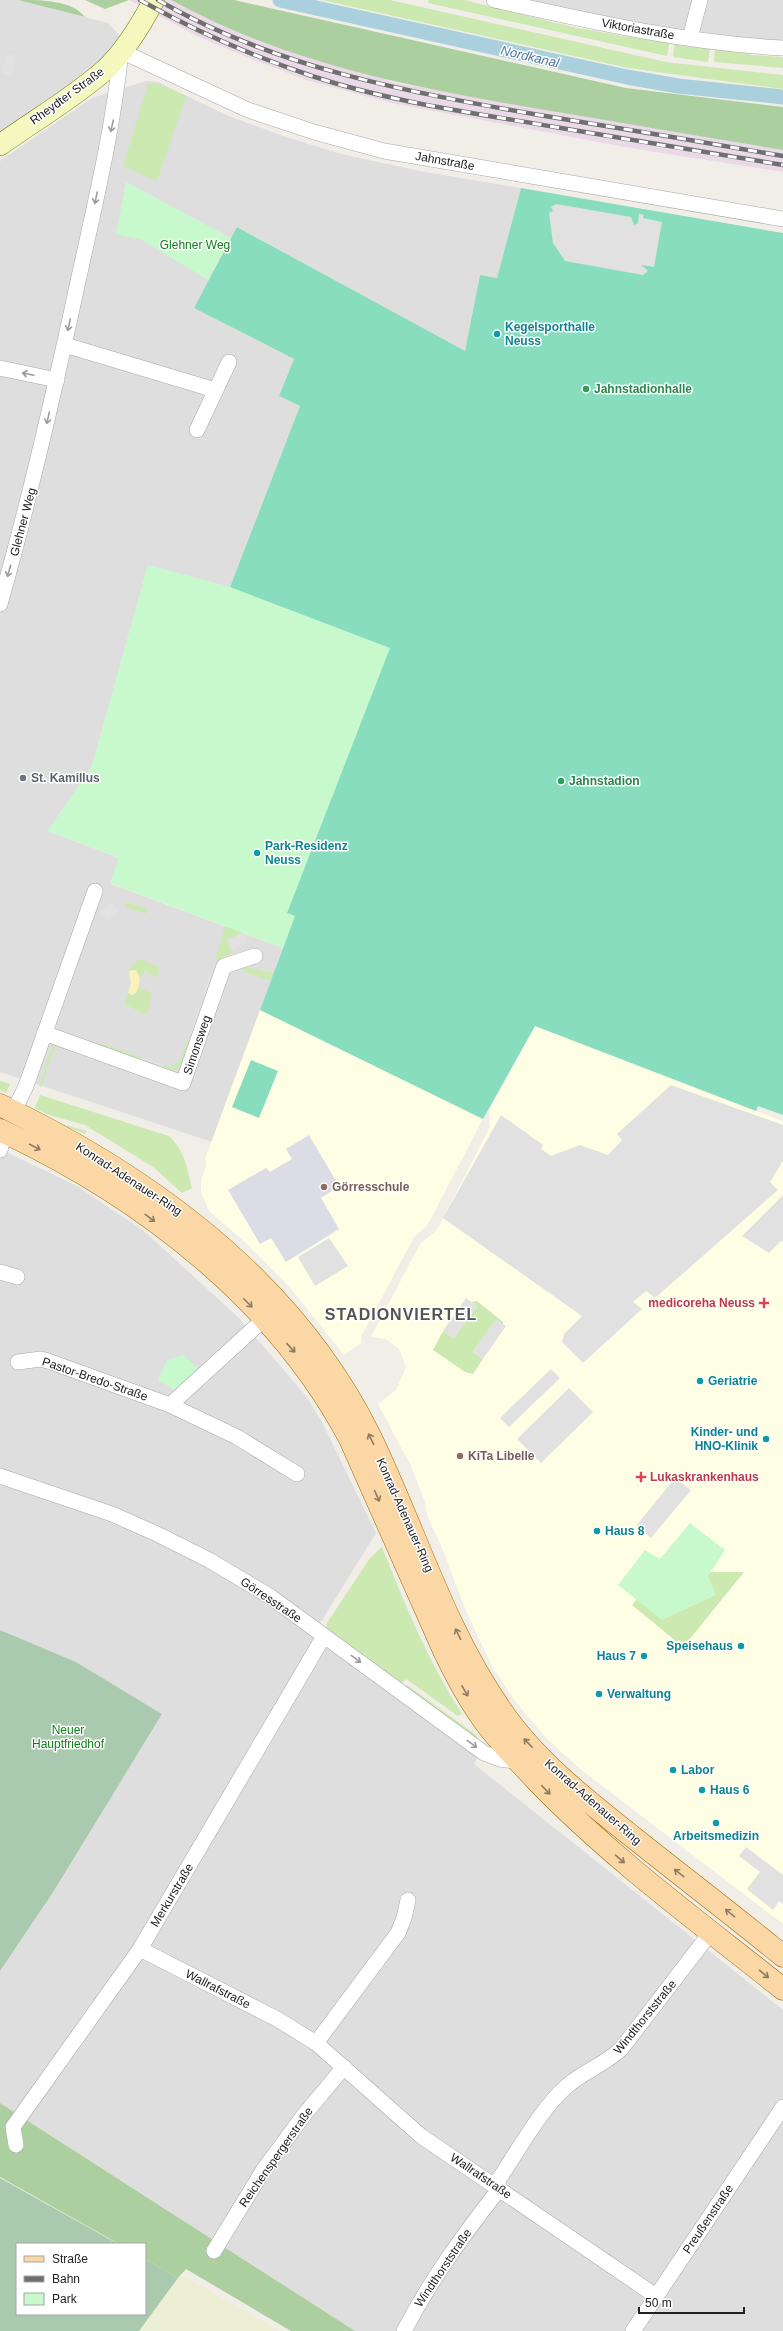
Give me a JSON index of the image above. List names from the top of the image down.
{
  "streets": {
    "main road": ["Rheydter Straße", "Konrad-Adenauer-Ring"],
    "street": [
      "Viktoriastraße",
      "Jahnstraße",
      "Glehner Weg",
      "Simonsweg",
      "Pastor-Bredo-Straße",
      "Görresstraße",
      "Merkurstraße",
      "Wallrafstraße",
      "Windthorststraße",
      "Reichenspergerstraße",
      "Preußenstraße"
    ]
  },
  "crossings": [
    ["Rheydter Straße", "Jahnstraße"],
    ["Rheydter Straße", "Glehner Weg"],
    ["Jahnstraße", "Glehner Weg"],
    ["Konrad-Adenauer-Ring", "Görresstraße"],
    ["Konrad-Adenauer-Ring", "Windthorststraße"],
    ["Görresstraße", "Merkurstraße"],
    ["Merkurstraße", "Wallrafstraße"],
    ["Wallrafstraße", "Windthorststraße"],
    ["Wallrafstraße", "Reichenspergerstraße"],
    ["Wallrafstraße", "Preußenstraße"]
  ],
  "one_way": ["Glehner Weg", "Görresstraße"],
  "districts": ["STADIONVIERTEL"],
  "water": ["Nordkanal"],
  "parks": ["Glehner Weg", "Neuer Hauptfriedhof"],
  "places": {
    "other": [
      "Kegelsporthalle Neuss",
      "Jahnstadionhalle",
      "St. Kamillus",
      "Jahnstadion",
      "Park-Residenz Neuss",
      "Görresschule",
      "Geriatrie",
      "Kinder- und HNO-Klinik",
      "KiTa Libelle",
      "Haus 8",
      "Speisehaus",
      "Haus 7",
      "Verwaltung",
      "Labor",
      "Haus 6",
      "Arbeitsmedizin"
    ],
    "health": ["medicoreha Neuss", "Lukaskrankenhaus"]
  },
  "legend": ["Straße", "Bahn", "Park"],
  "scale_bar": "50 m"
}
